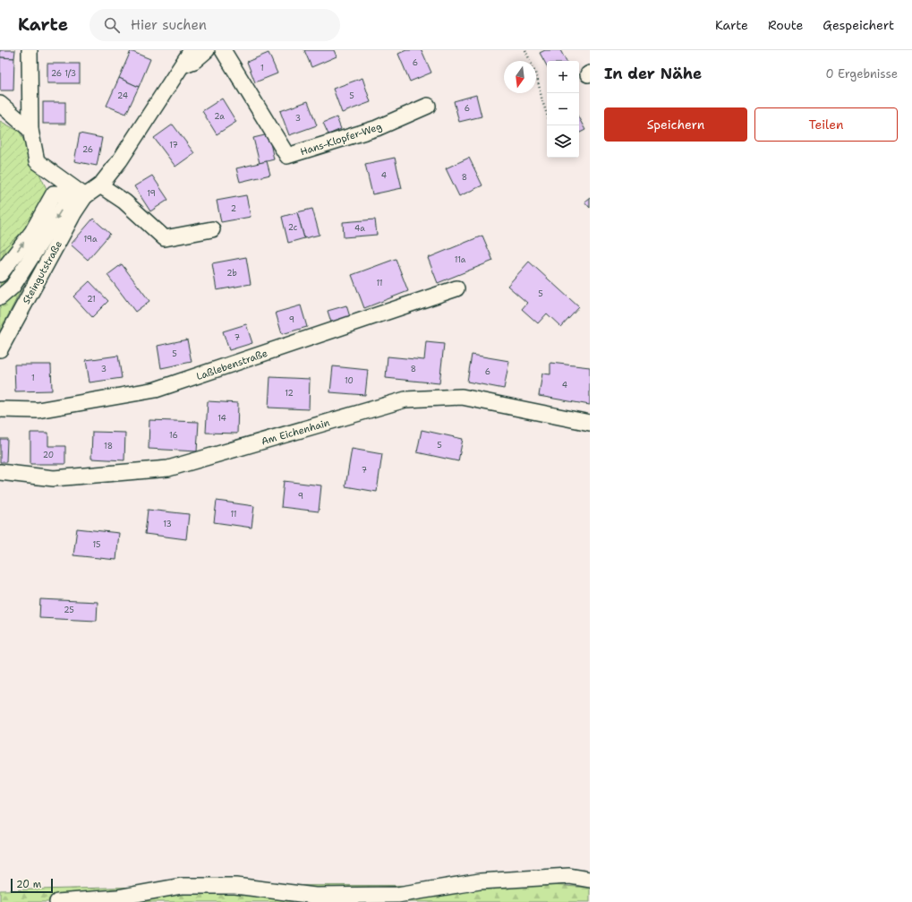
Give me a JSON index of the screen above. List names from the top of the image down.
{
  "streets": {
    "street": [
      "Hans-Klopfer-Weg",
      "Steingutstraße",
      "Laßlebenstraße",
      "Am Eichenhain"
    ]
  },
  "house_numbers": [
    "6",
    "1",
    "26 1/3",
    "24",
    "5",
    "6",
    "2a",
    "3",
    "17",
    "26",
    "4",
    "8",
    "19",
    "2",
    "2c",
    "4a",
    "19a",
    "11a",
    "2b",
    "11",
    "5",
    "21",
    "9",
    "7",
    "5",
    "3",
    "8",
    "6",
    "1",
    "10",
    "4",
    "12",
    "14",
    "16",
    "5",
    "18",
    "20",
    "7",
    "9",
    "11",
    "13",
    "15",
    "25"
  ],
  "scale_bar": "20 m",
  "north": "bottom",
  "page": {
    "header": "Karte",
    "search": "Hier suchen",
    "nav": ["Karte", "Route", "Gespeichert"],
    "heading": ["In der Nähe", "0 Ergebnisse"],
    "map_buttons": ["+", "−"],
    "buttons": ["Speichern", "Teilen"],
    "scale": "20 m"
  }
}
